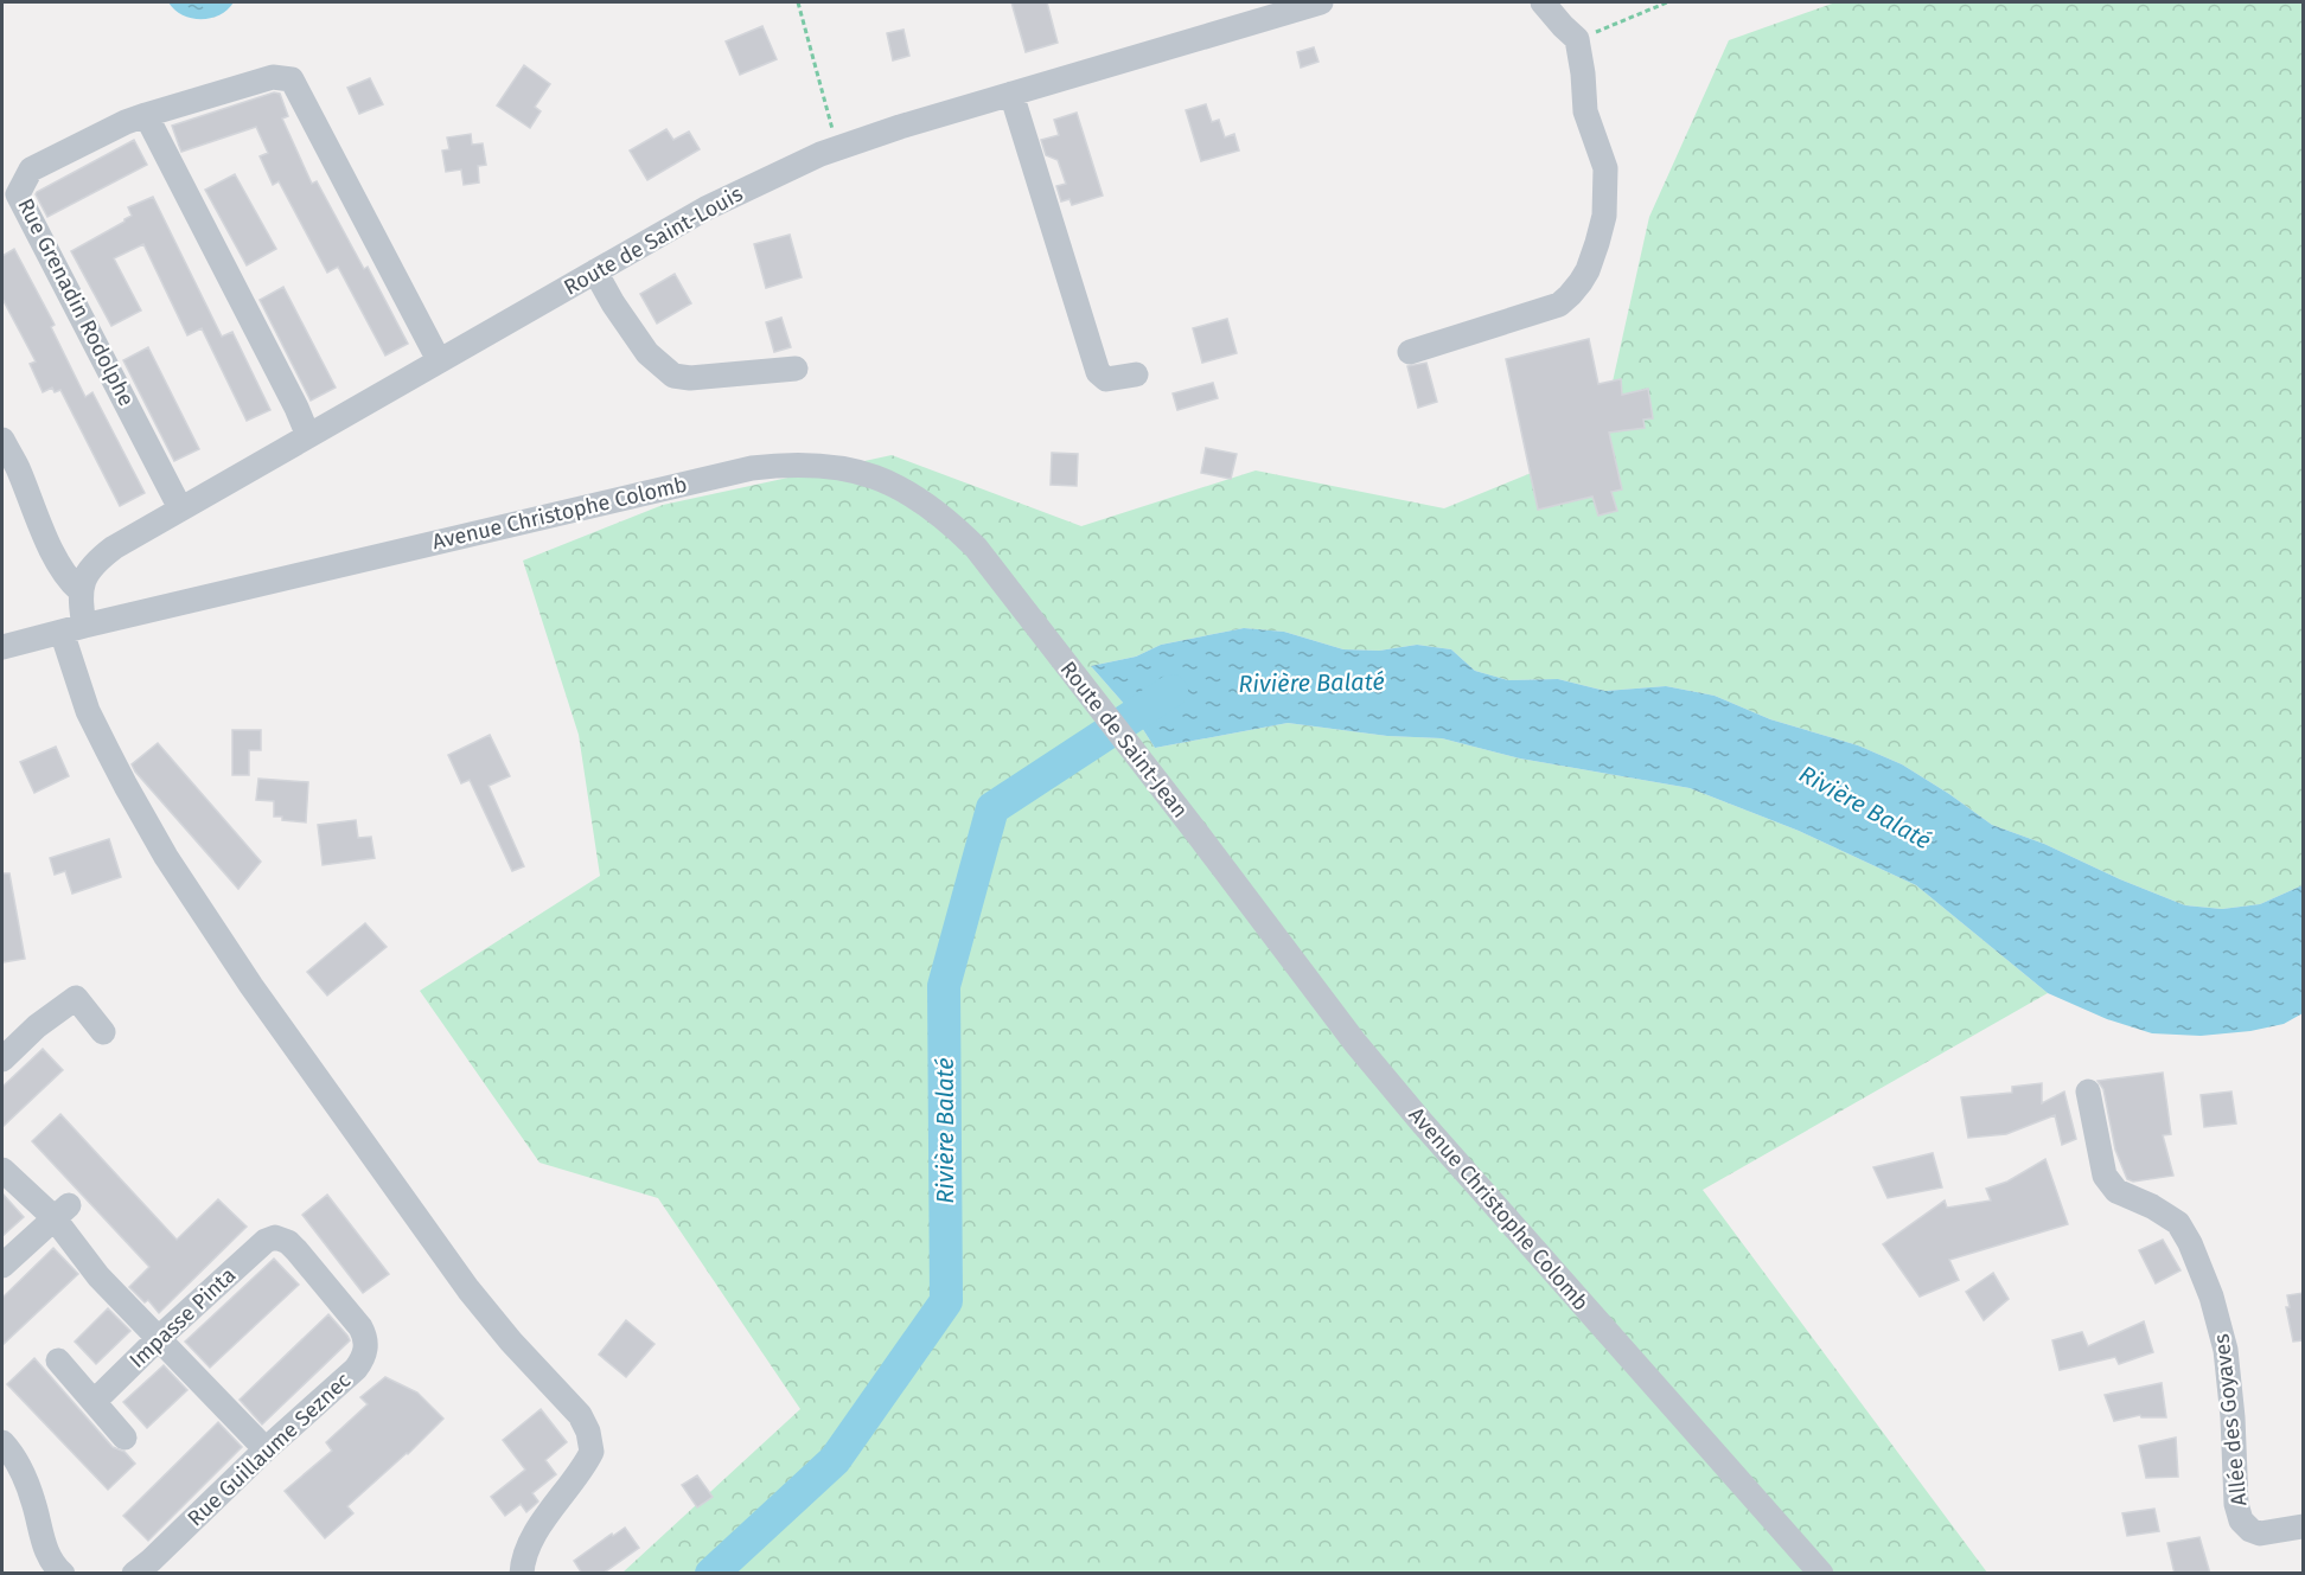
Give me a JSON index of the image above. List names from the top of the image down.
{
  "streets": {
    "street": [
      "Route de Saint-Louis",
      "Rue Grenadin Rodolphe",
      "Avenue Christophe Colomb",
      "Route de Saint-Jean",
      "Impasse Pinta",
      "Allée des Goyaves",
      "Rue Guillaume Seznec"
    ]
  },
  "crossings": [
    ["Route de Saint-Louis", "Rue Grenadin Rodolphe"],
    ["Avenue Christophe Colomb", "Route de Saint-Jean"],
    ["Impasse Pinta", "Rue Guillaume Seznec"]
  ],
  "water": ["Rivière Balaté"]
}
